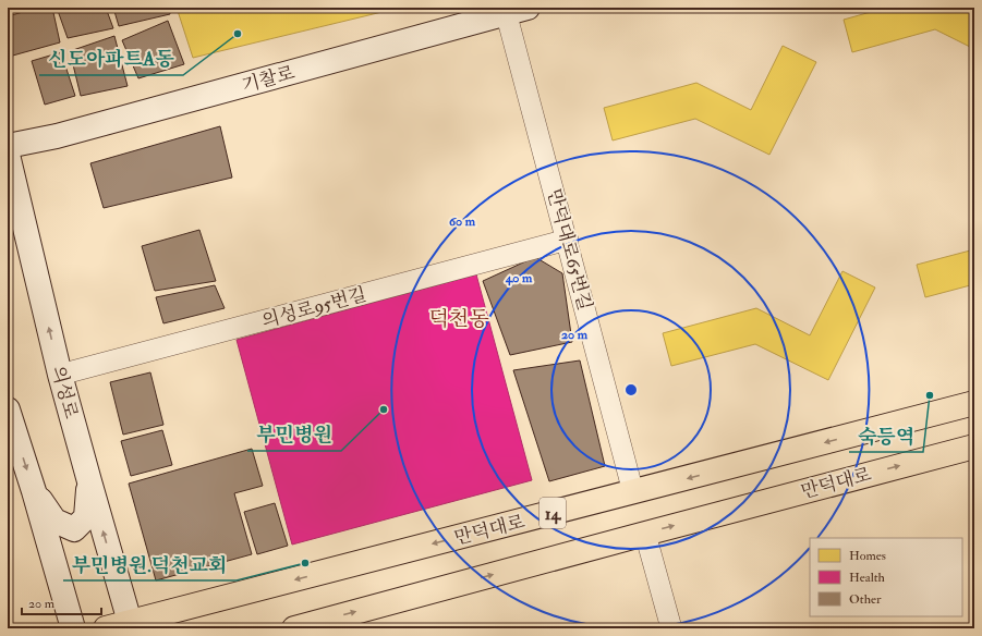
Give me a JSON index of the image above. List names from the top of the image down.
{
  "streets": {
    "main road": [
      "기찰로",
      "의성로",
      "만덕대로",
      "14"
    ],
    "street": ["만덕대로65번길", "의성로95번길"]
  },
  "crossings": [
    ["기찰로", "만덕대로65번길"],
    ["만덕대로65번길", "의성로95번길"],
    ["만덕대로65번길", "만덕대로"],
    ["의성로95번길", "의성로"],
    ["의성로", "만덕대로"]
  ],
  "districts": ["덕천동"],
  "places": [
    "신도아파트A동",
    "숙등역",
    "부민병원",
    "부민병원.덕천교회"
  ],
  "legend": ["Homes", "Health", "Other"],
  "scale_bar": "20 m",
  "rings": ["60 m", "40 m", "20 m"]
}
